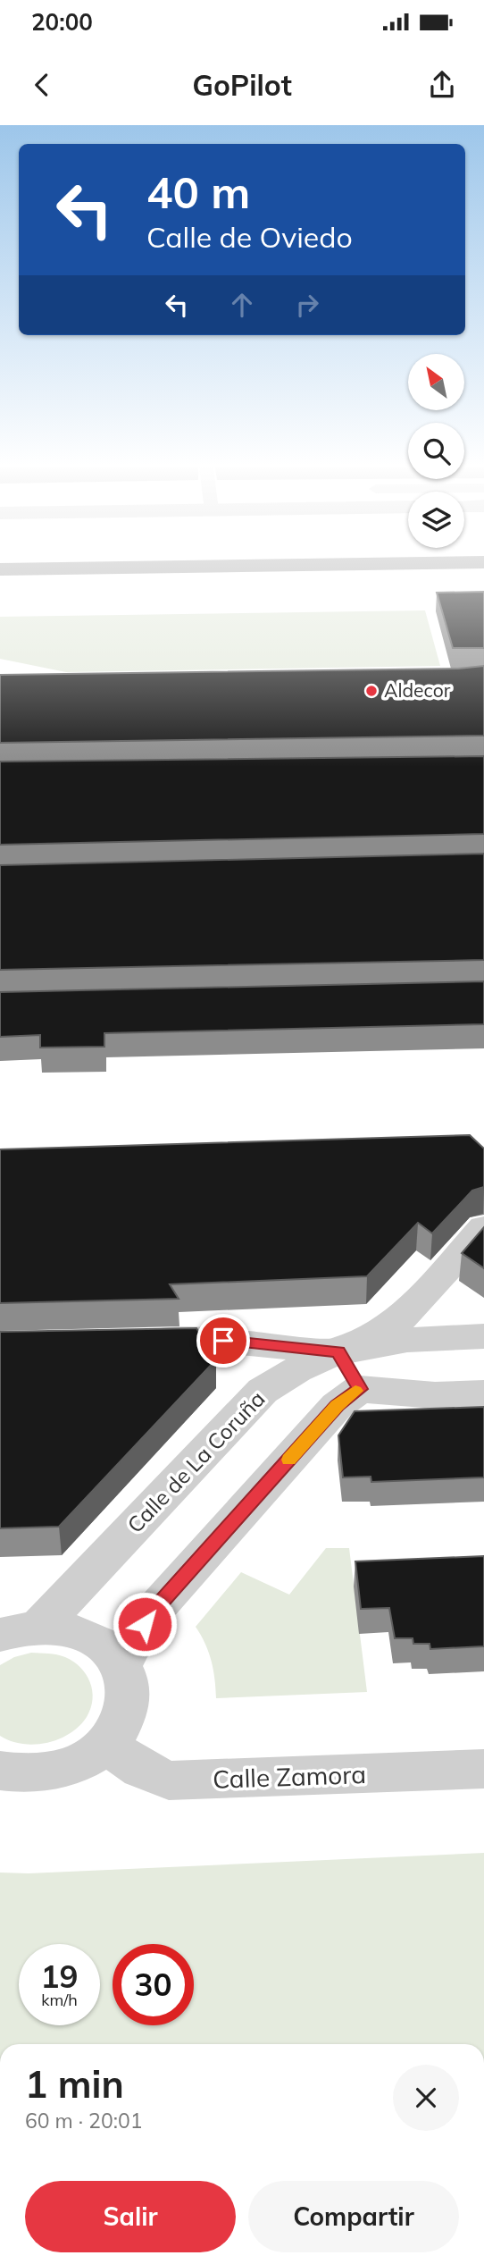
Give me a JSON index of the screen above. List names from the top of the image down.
{
  "streets": {
    "street": ["Calle de La Coruña", "Calle Zamora"]
  },
  "places": ["Aldecor"],
  "north": "top left",
  "page": {
    "status": "20:00",
    "header": "GoPilot",
    "turn": ["40 m", "Calle de Oviedo"],
    "speed": "19 km/h",
    "limit": "30",
    "heading": ["1 min", "60 m · 20:01"],
    "buttons": ["Salir", "Compartir"]
  }
}
